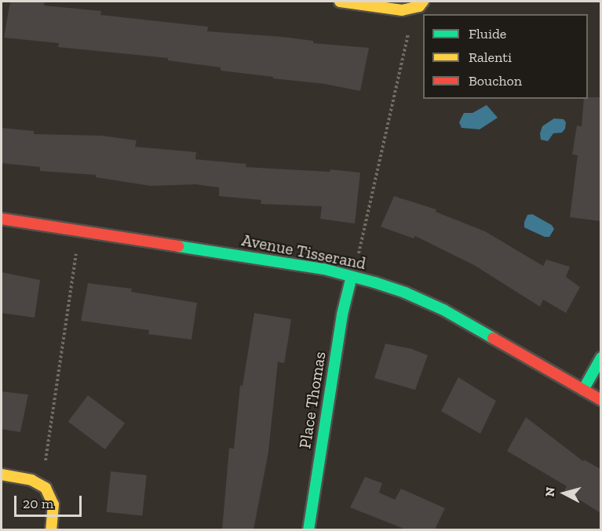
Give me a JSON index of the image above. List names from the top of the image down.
{
  "streets": {
    "street": ["Avenue Tisserand", "Place Thomas"]
  },
  "crossings": [
    ["Avenue Tisserand", "Place Thomas"]
  ],
  "legend": ["Fluide", "Ralenti", "Bouchon"],
  "scale_bar": "20 m",
  "north": "left"
}
